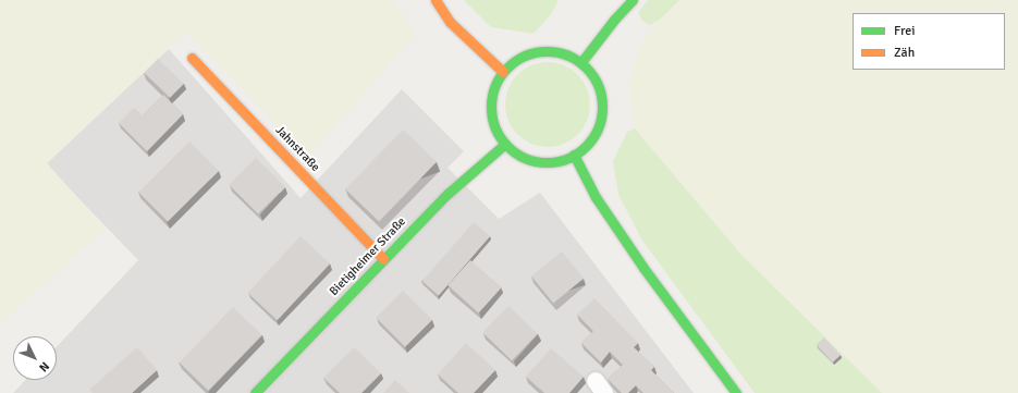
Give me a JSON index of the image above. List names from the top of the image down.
{
  "streets": {
    "main road": ["Jahnstraße", "Bietigheimer Straße"]
  },
  "crossings": [
    ["Jahnstraße", "Bietigheimer Straße"]
  ],
  "legend": ["Frei", "Zäh"],
  "north": "bottom right"
}
